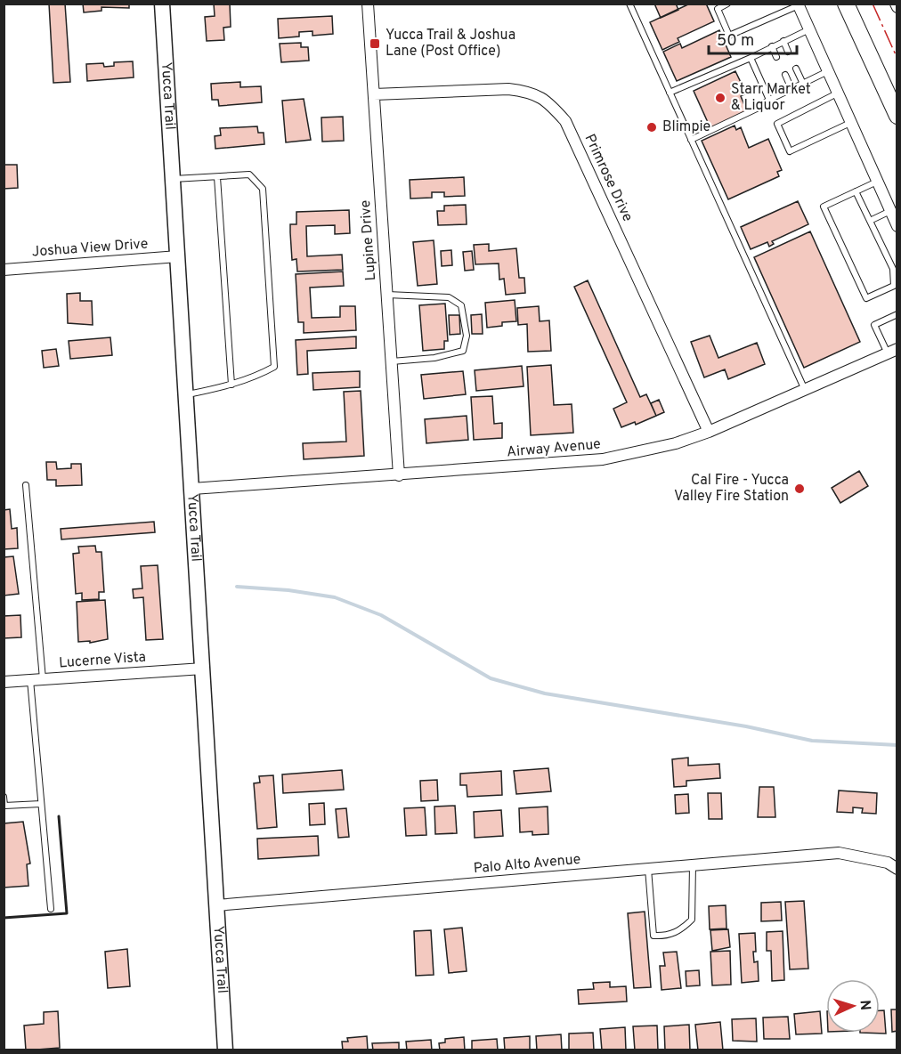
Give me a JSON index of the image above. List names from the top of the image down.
{
  "streets": {
    "main road": ["Yucca Trail"],
    "street": [
      "Primrose Drive",
      "Lupine Drive",
      "Joshua View Drive",
      "Airway Avenue",
      "Lucerne Vista",
      "Palo Alto Avenue"
    ]
  },
  "crossings": [
    ["Yucca Trail", "Joshua View Drive"],
    ["Yucca Trail", "Airway Avenue"],
    ["Yucca Trail", "Lucerne Vista"],
    ["Yucca Trail", "Palo Alto Avenue"],
    ["Primrose Drive", "Lupine Drive"],
    ["Primrose Drive", "Airway Avenue"],
    ["Lupine Drive", "Airway Avenue"]
  ],
  "places": {
    "transit": ["Yucca Trail & Joshua Lane (Post Office)"],
    "other": ["Starr Market & Liquor", "Blimpie", "Cal Fire - Yucca Valley Fire Station"]
  },
  "scale_bar": "50 m",
  "north": "right"
}
